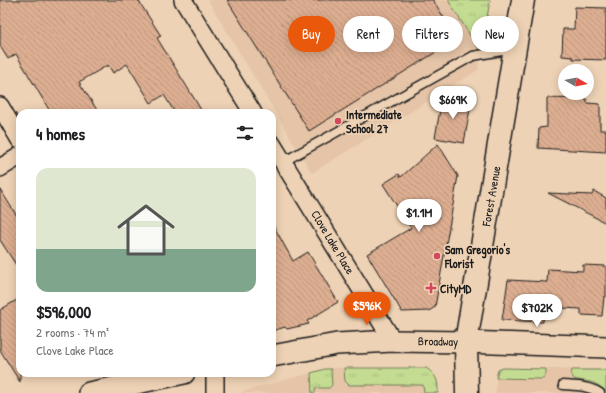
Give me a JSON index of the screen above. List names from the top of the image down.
{
  "streets": {
    "main road": ["Forest Avenue"],
    "street": ["Clove Lake Place", "Broadway"]
  },
  "crossings": [
    ["Forest Avenue", "Broadway"],
    ["Clove Lake Place", "Broadway"]
  ],
  "places": {
    "other": ["Intermediate School 27", "Sam Gregorio's Florist"],
    "health": ["CityMD"]
  },
  "north": "right",
  "page": {
    "chip": [
      "Buy",
      "Rent",
      "Filters",
      "New"
    ],
    "price": [
      "$669K",
      "$1.1M",
      "$596K",
      "$702K"
    ],
    "heading": "4 homes",
    "list": [
      {
        "name": "$596,000",
        "note": "2 rooms · 74 m² · Clove Lake Place"
      }
    ]
  }
}
